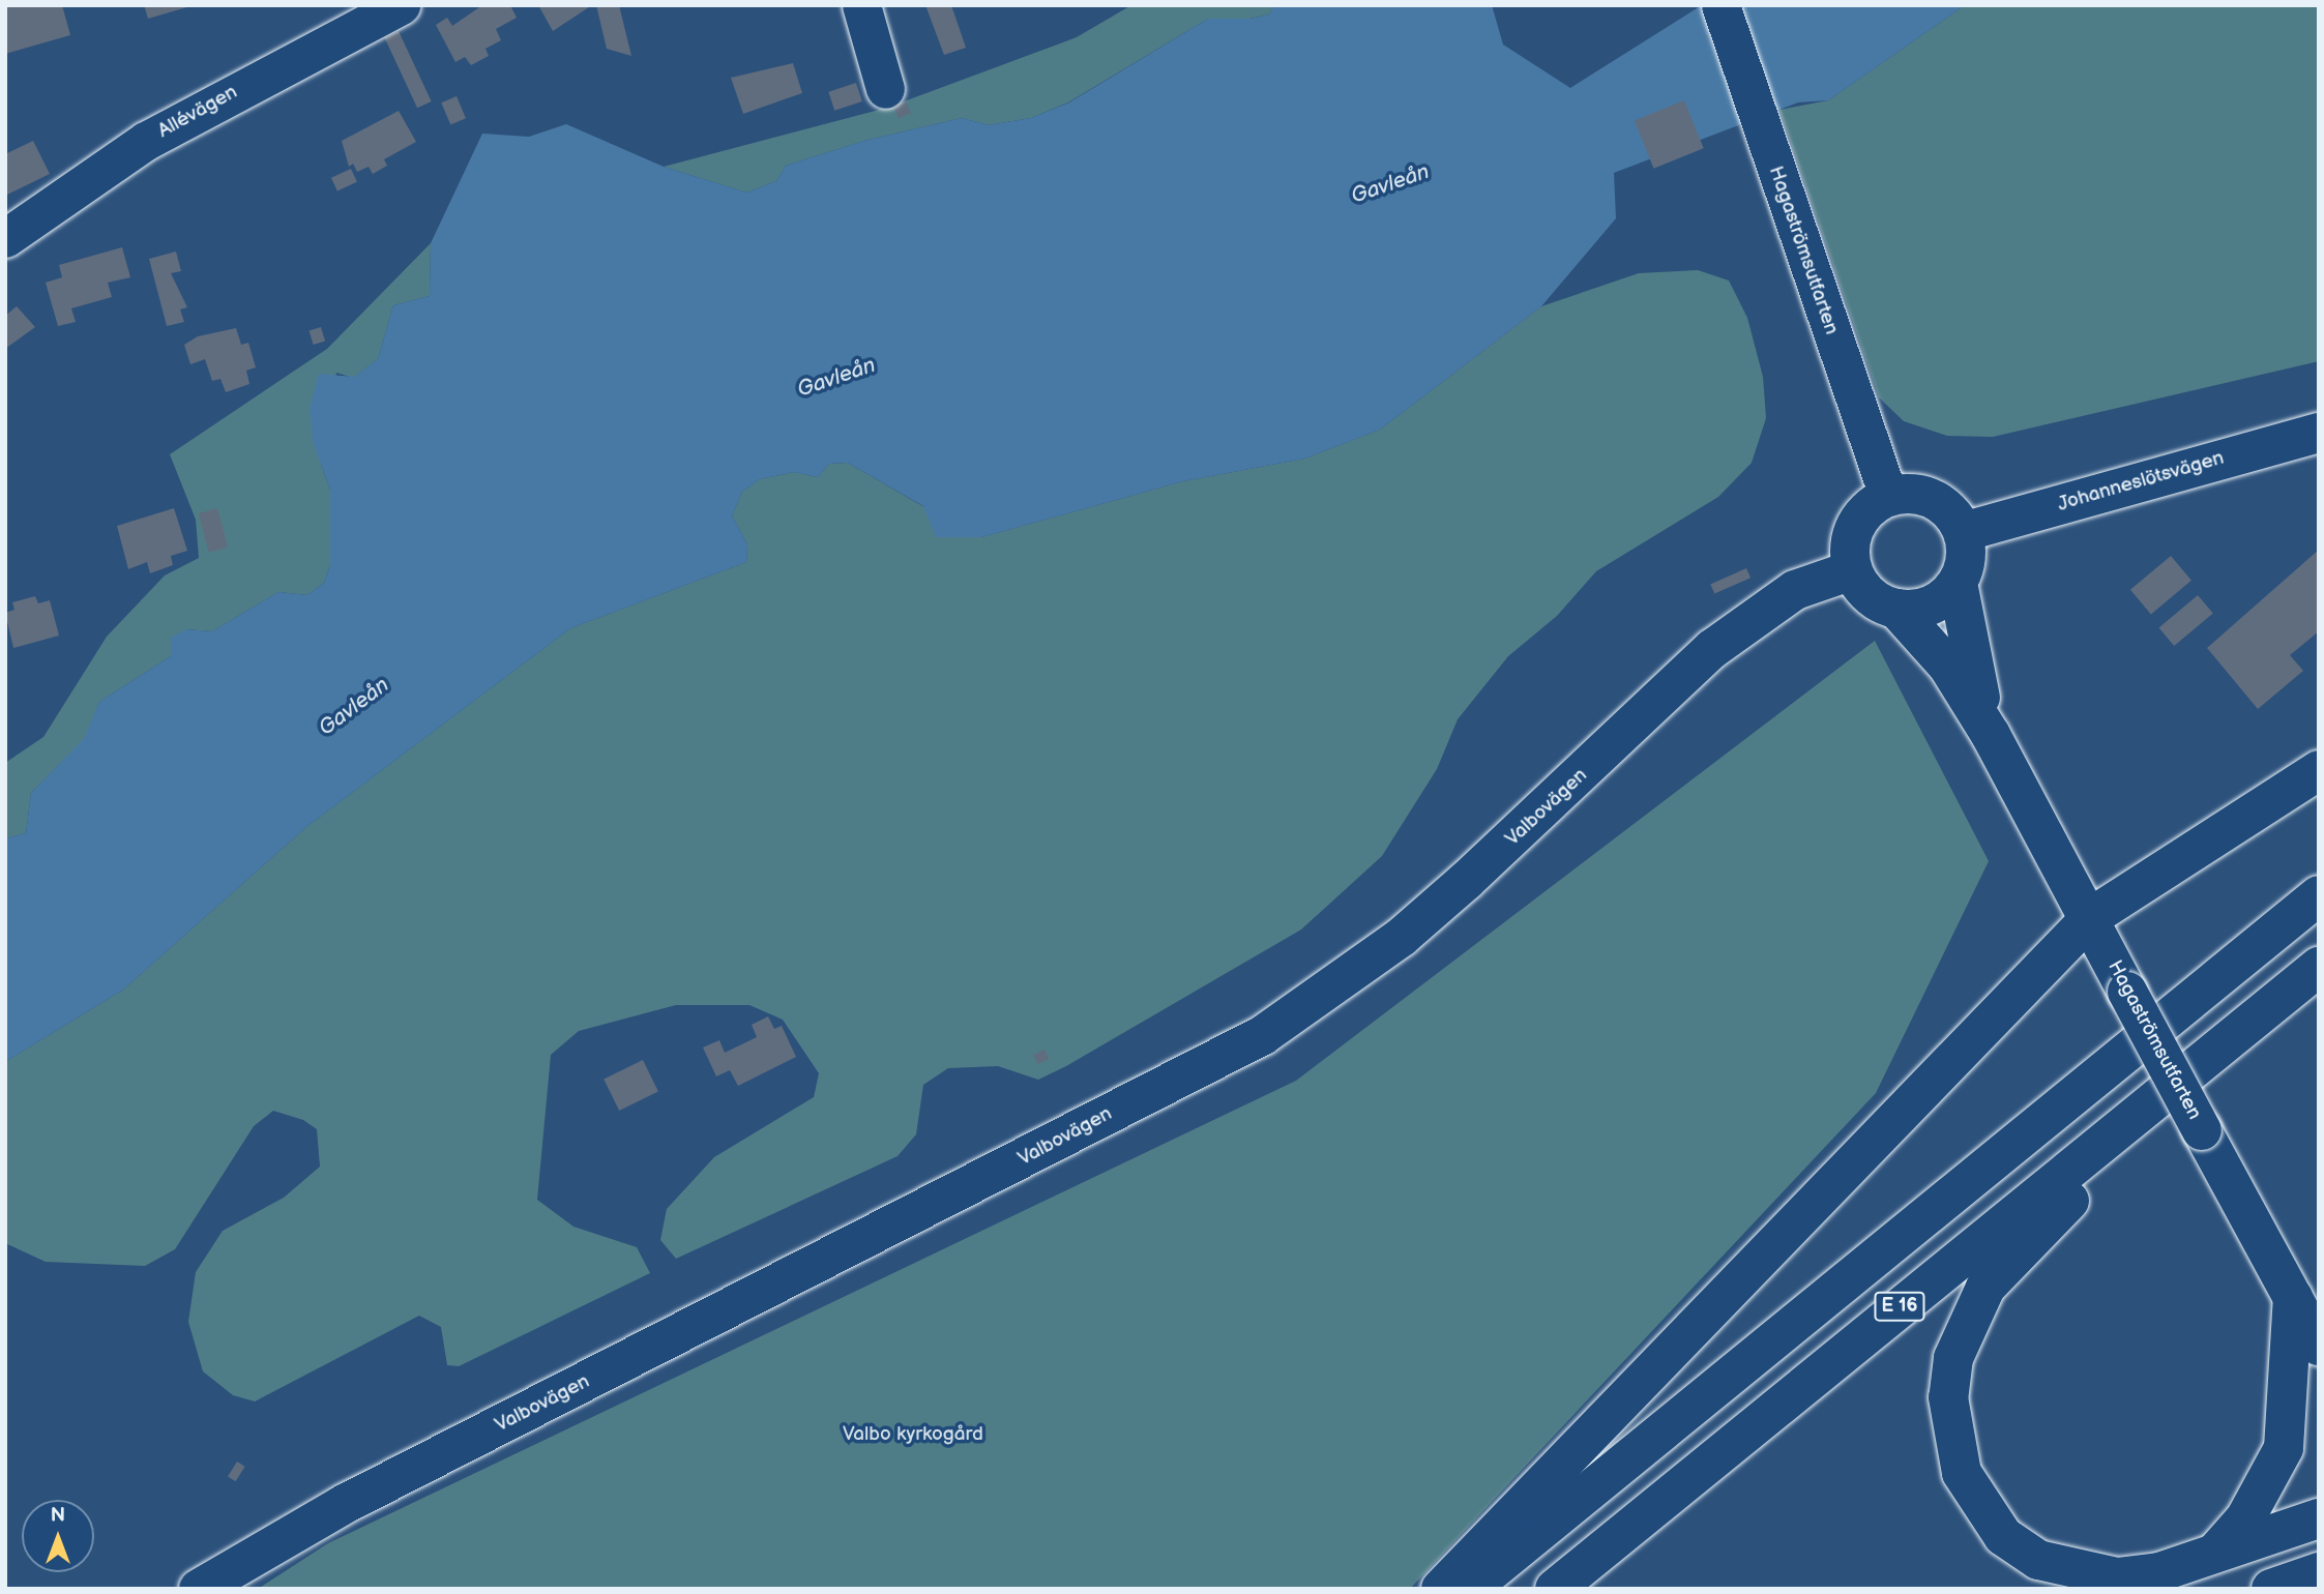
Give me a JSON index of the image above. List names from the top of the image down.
{
  "streets": {
    "main road": [
      "Hagaströmsutfarten",
      "Johanneslötsvägen",
      "Valbovägen",
      "E 16"
    ],
    "street": ["Allévägen"]
  },
  "crossings": [
    ["Hagaströmsutfarten", "Johanneslötsvägen"],
    ["Hagaströmsutfarten", "Valbovägen"],
    ["Johanneslötsvägen", "Valbovägen"]
  ],
  "water": ["Gavleån"],
  "parks": ["Valbo kyrkogård"],
  "north": "top"
}
